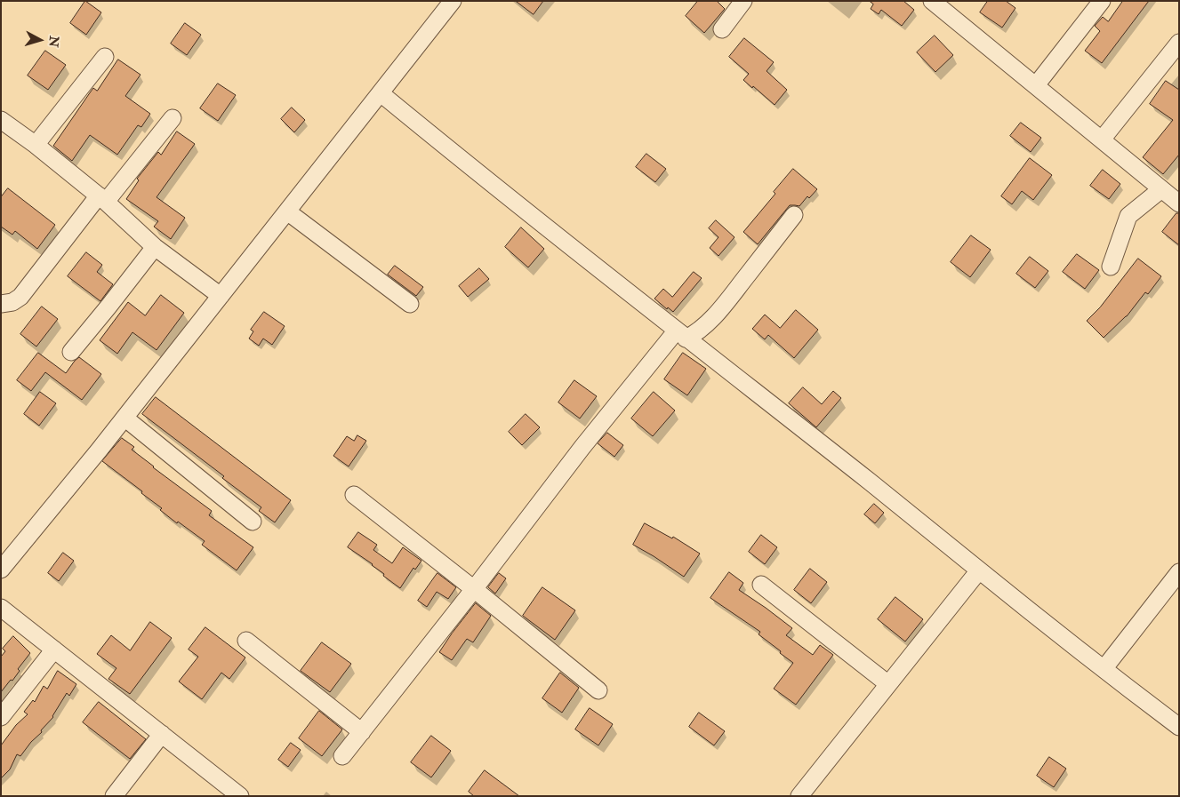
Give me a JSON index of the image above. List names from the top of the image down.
{
  "north": "right"
}
